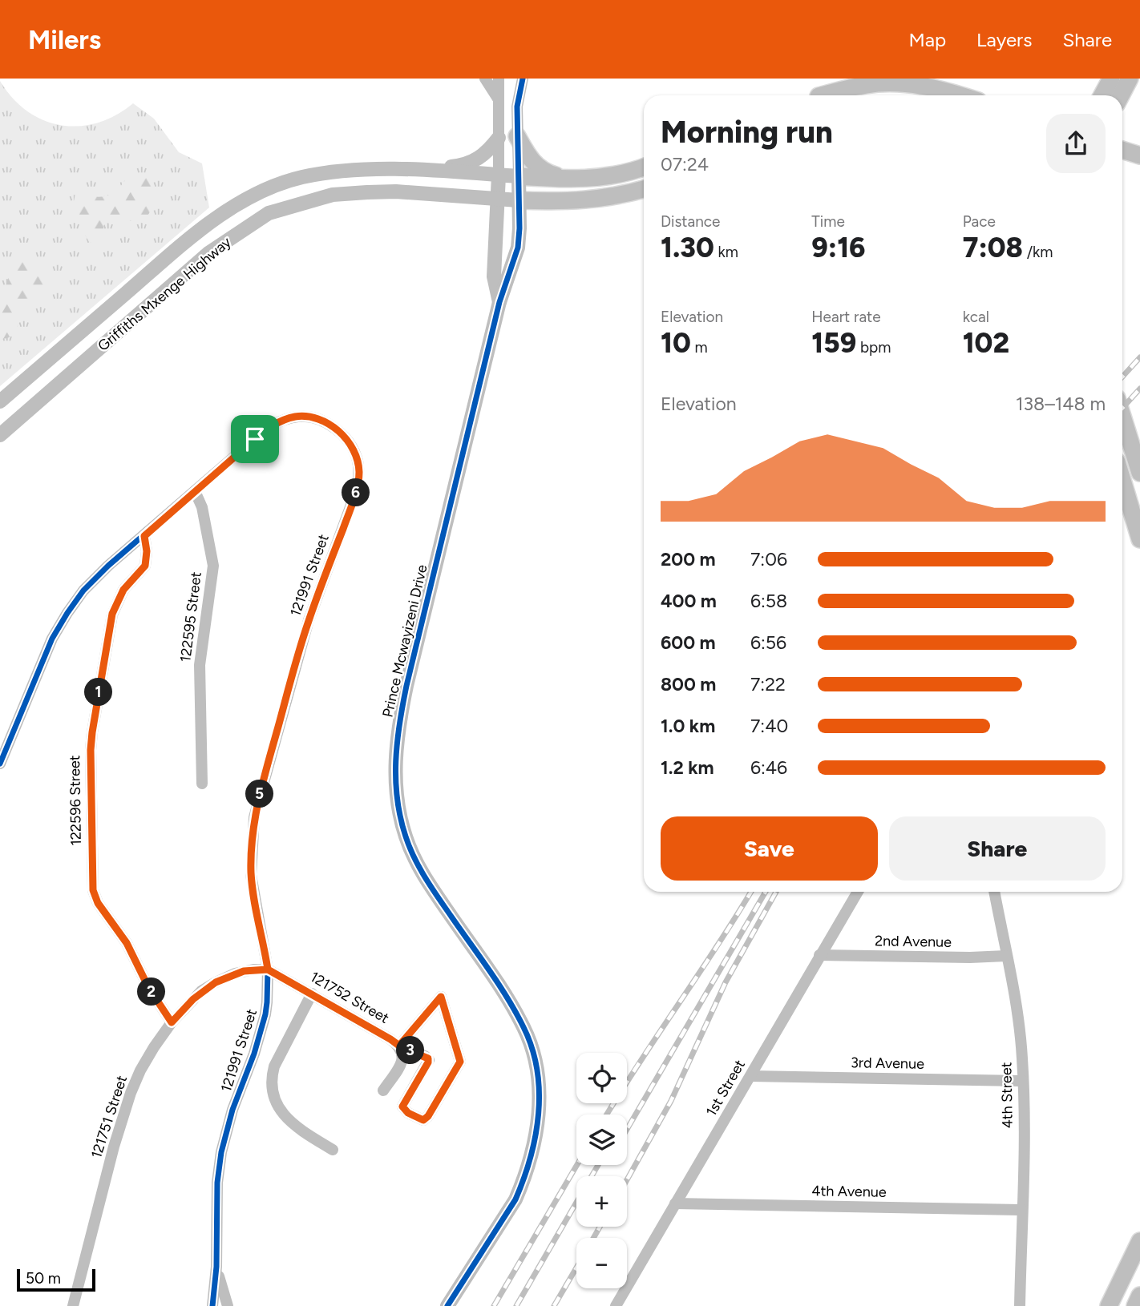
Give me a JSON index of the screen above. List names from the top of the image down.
{
  "streets": {
    "street": [
      "Griffiths Mxenge Highway",
      "121991 Street",
      "122595 Street",
      "Prince Mcwayizeni Drive",
      "122596 Street",
      "2nd Avenue",
      "121752 Street",
      "3rd Avenue",
      "1st Street",
      "4th Street",
      "121751 Street",
      "4th Avenue"
    ]
  },
  "crossings": [
    ["Griffiths Mxenge Highway", "Prince Mcwayizeni Drive"],
    ["121991 Street", "122595 Street"],
    ["121991 Street", "122596 Street"],
    ["121991 Street", "121752 Street"],
    ["121991 Street", "121751 Street"],
    ["122596 Street", "121751 Street"],
    ["2nd Avenue", "1st Street"],
    ["2nd Avenue", "4th Street"],
    ["121752 Street", "121751 Street"],
    ["3rd Avenue", "1st Street"],
    ["3rd Avenue", "4th Street"],
    ["1st Street", "4th Avenue"],
    ["4th Street", "4th Avenue"]
  ],
  "scale_bar": "50 m",
  "page": {
    "header": "Milers",
    "nav": ["Map", "Layers", "Share"],
    "heading": ["Morning run", "07:24"],
    "stats": [
      ["Distance", "1.30 km"],
      ["Time", "9:16"],
      ["Pace", "7:08 /km"],
      ["Elevation", "10 m"],
      ["Heart rate", "159 bpm"],
      ["kcal", "102"]
    ],
    "chart": ["Elevation", "138–148 m"],
    "pins": [
      "6",
      "1",
      "5",
      "2",
      "3"
    ],
    "list": [
      {
        "name": "200 m",
        "note": "7:06"
      },
      {
        "name": "400 m",
        "note": "6:58"
      },
      {
        "name": "600 m",
        "note": "6:56"
      },
      {
        "name": "800 m",
        "note": "7:22"
      },
      {
        "name": "1.0 km",
        "note": "7:40"
      },
      {
        "name": "1.2 km",
        "note": "6:46"
      }
    ],
    "buttons": ["Save", "Share"],
    "map_buttons": ["+", "−"],
    "scale": "50 m"
  }
}
